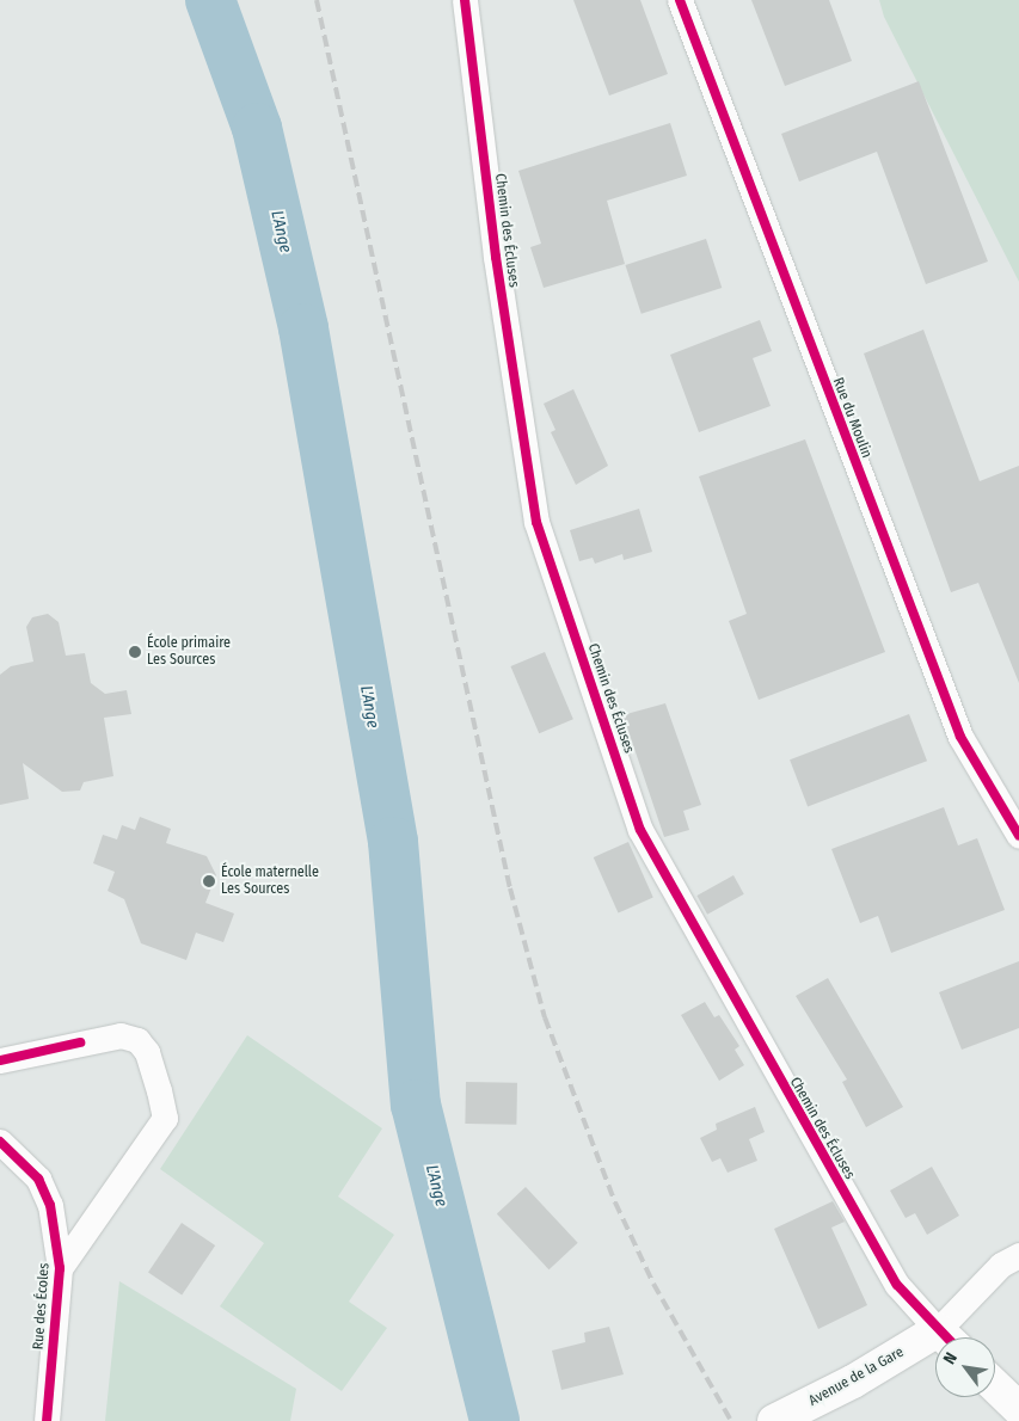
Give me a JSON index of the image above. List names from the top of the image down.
{
  "streets": {
    "street": [
      "Chemin des Écluses",
      "Rue du Moulin",
      "Rue des Écoles",
      "Avenue de la Gare"
    ]
  },
  "water": ["L'Ange"],
  "places": ["École primaire Les Sources", "École maternelle Les Sources"],
  "north": "top left"
}
